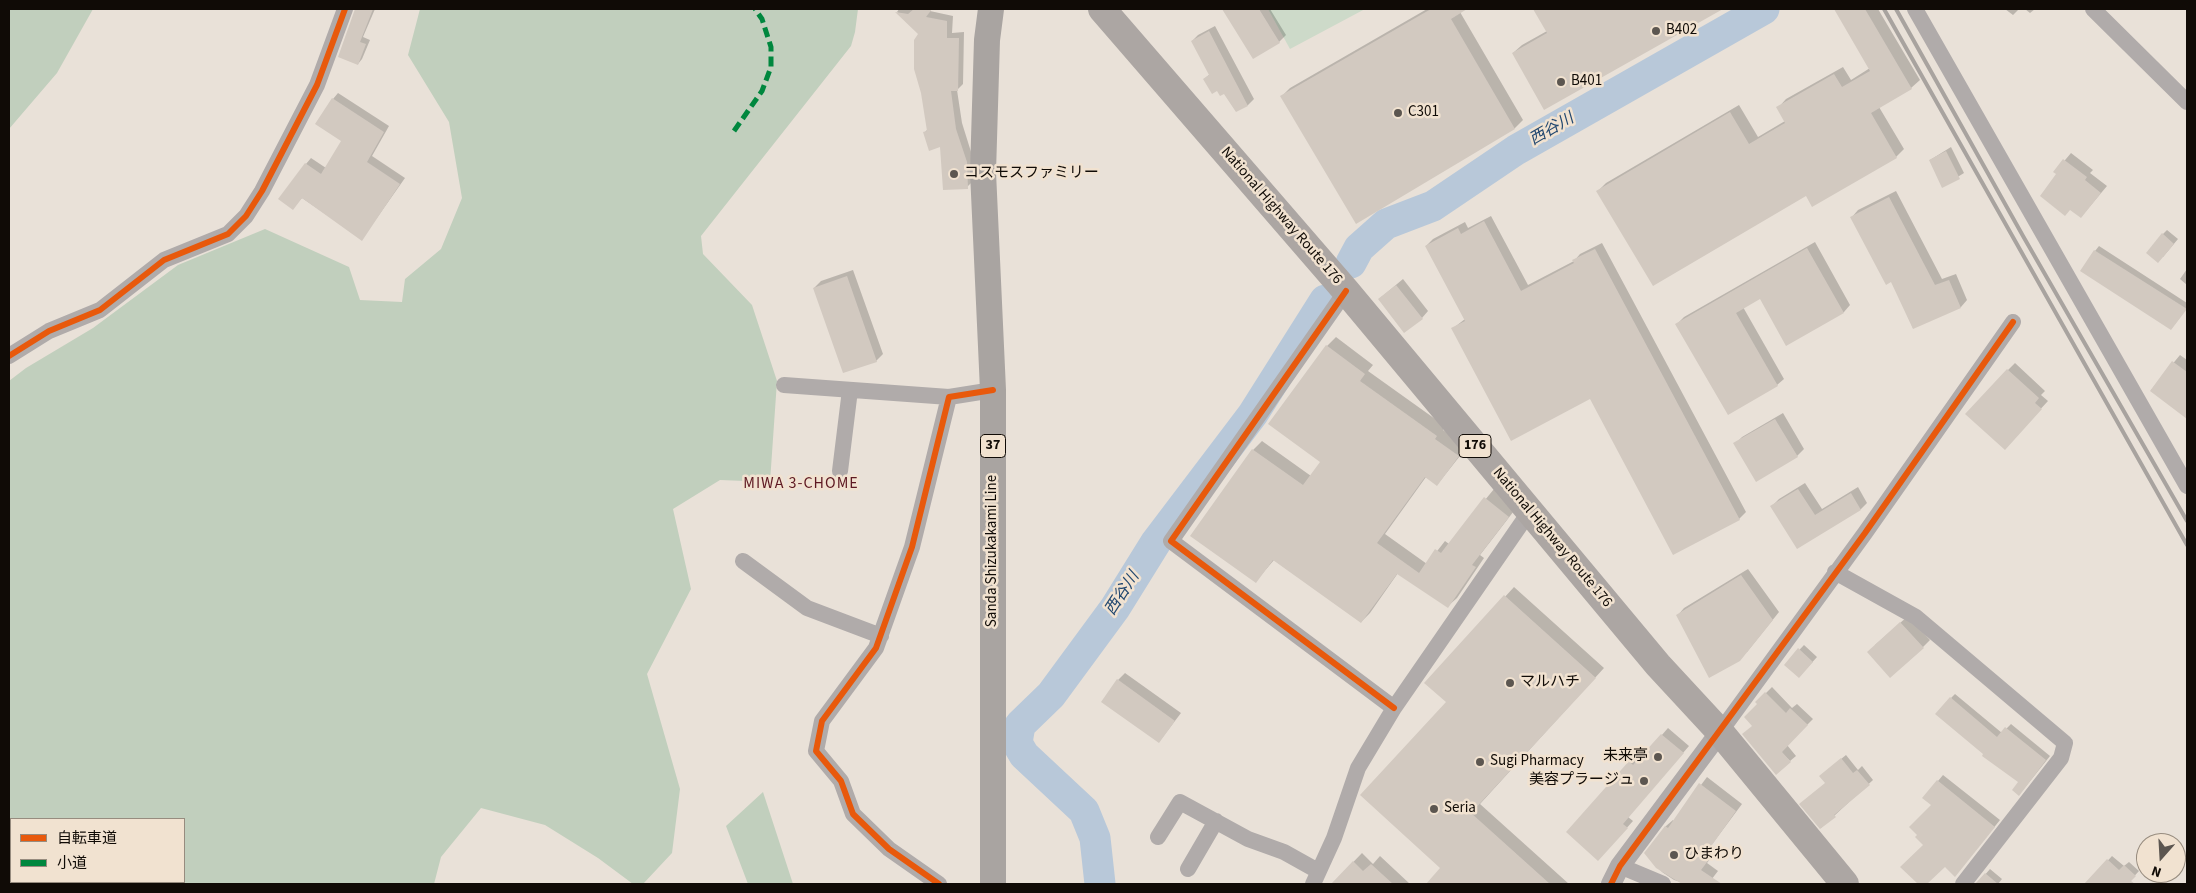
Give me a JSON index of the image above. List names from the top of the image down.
{
  "streets": {
    "highway": ["National Highway Route 176", "176"],
    "main road": ["37", "Sanda Shizukakami Line"]
  },
  "districts": ["MIWA 3-CHOME"],
  "water": ["西谷川"],
  "places": [
    "B402",
    "B401",
    "C301",
    "コスモスファミリー",
    "マルハチ",
    "未来亭",
    "Sugi Pharmacy",
    "美容プラージュ",
    "Seria",
    "ひまわり"
  ],
  "legend": ["自転車道", "小道"],
  "north": "bottom"
}
